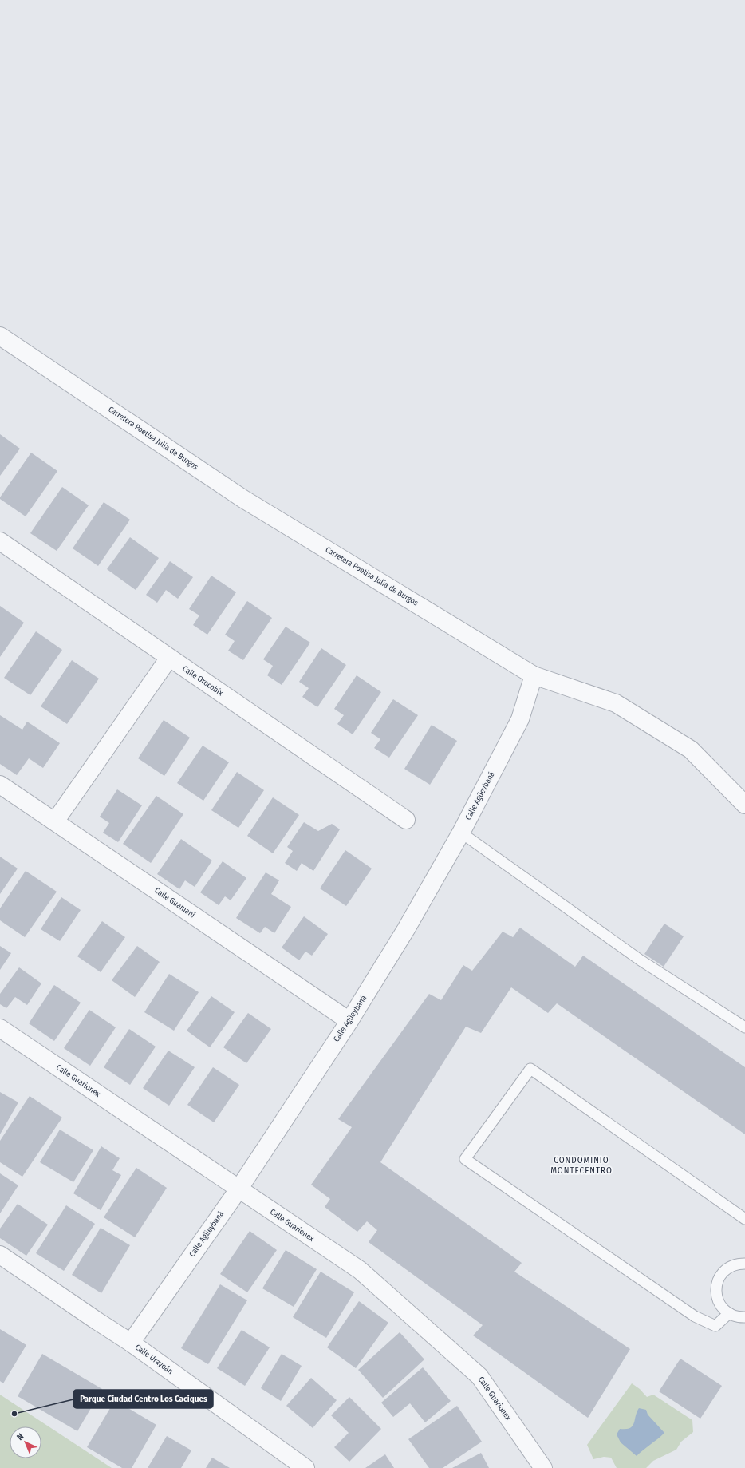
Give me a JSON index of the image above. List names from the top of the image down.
{
  "streets": {
    "street": [
      "Carretera Poetisa Julia de Burgos",
      "Calle Orocobix",
      "Calle Agüeybaná",
      "Calle Guamaní",
      "Calle Guarionex",
      "Calle Urayoán"
    ]
  },
  "crossings": [
    ["Carretera Poetisa Julia de Burgos", "Calle Agüeybaná"],
    ["Calle Agüeybaná", "Calle Guamaní"],
    ["Calle Agüeybaná", "Calle Guarionex"],
    ["Calle Agüeybaná", "Calle Urayoán"]
  ],
  "districts": ["CONDOMINIO MONTECENTRO"],
  "places": ["Parque Ciudad Centro Los Caciques"],
  "north": "top left"
}
